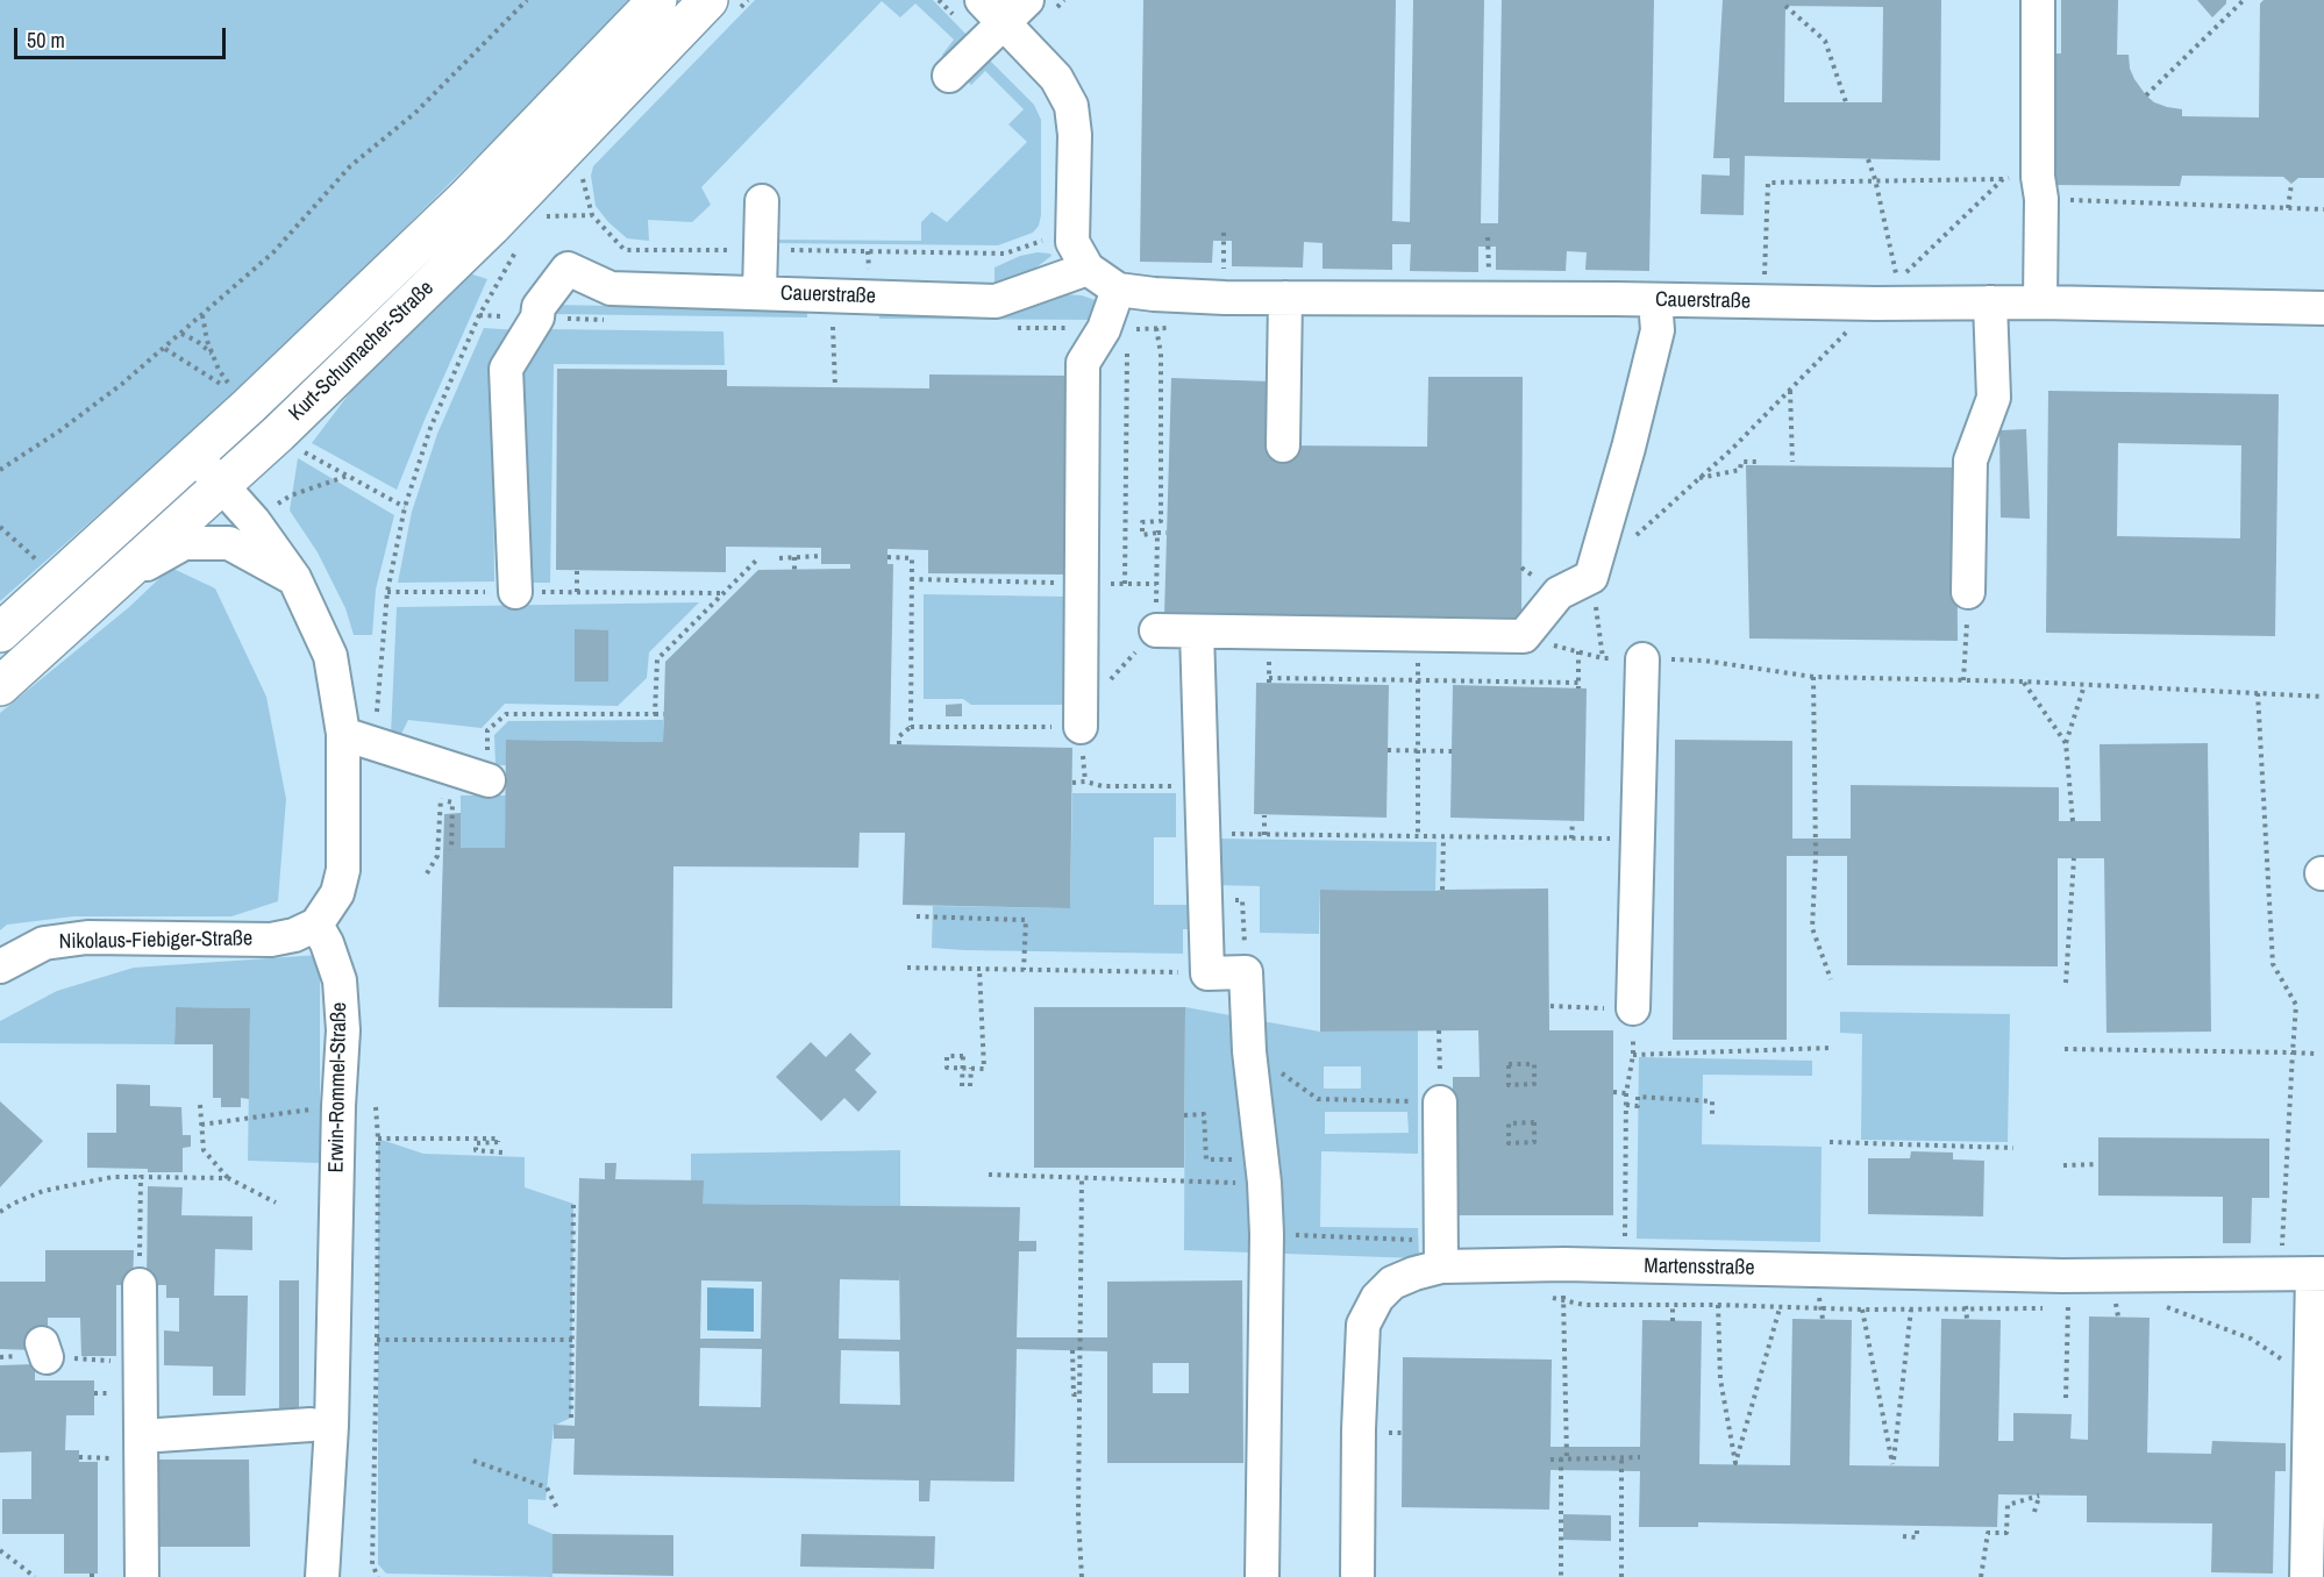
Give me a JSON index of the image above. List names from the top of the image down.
{
  "streets": {
    "main road": ["Kurt-Schumacher-Straße"],
    "street": [
      "Cauerstraße",
      "Nikolaus-Fiebiger-Straße",
      "Erwin-Rommel-Straße",
      "Martensstraße"
    ]
  },
  "crossings": [
    ["Nikolaus-Fiebiger-Straße", "Erwin-Rommel-Straße"]
  ],
  "scale_bar": "50 m"
}
